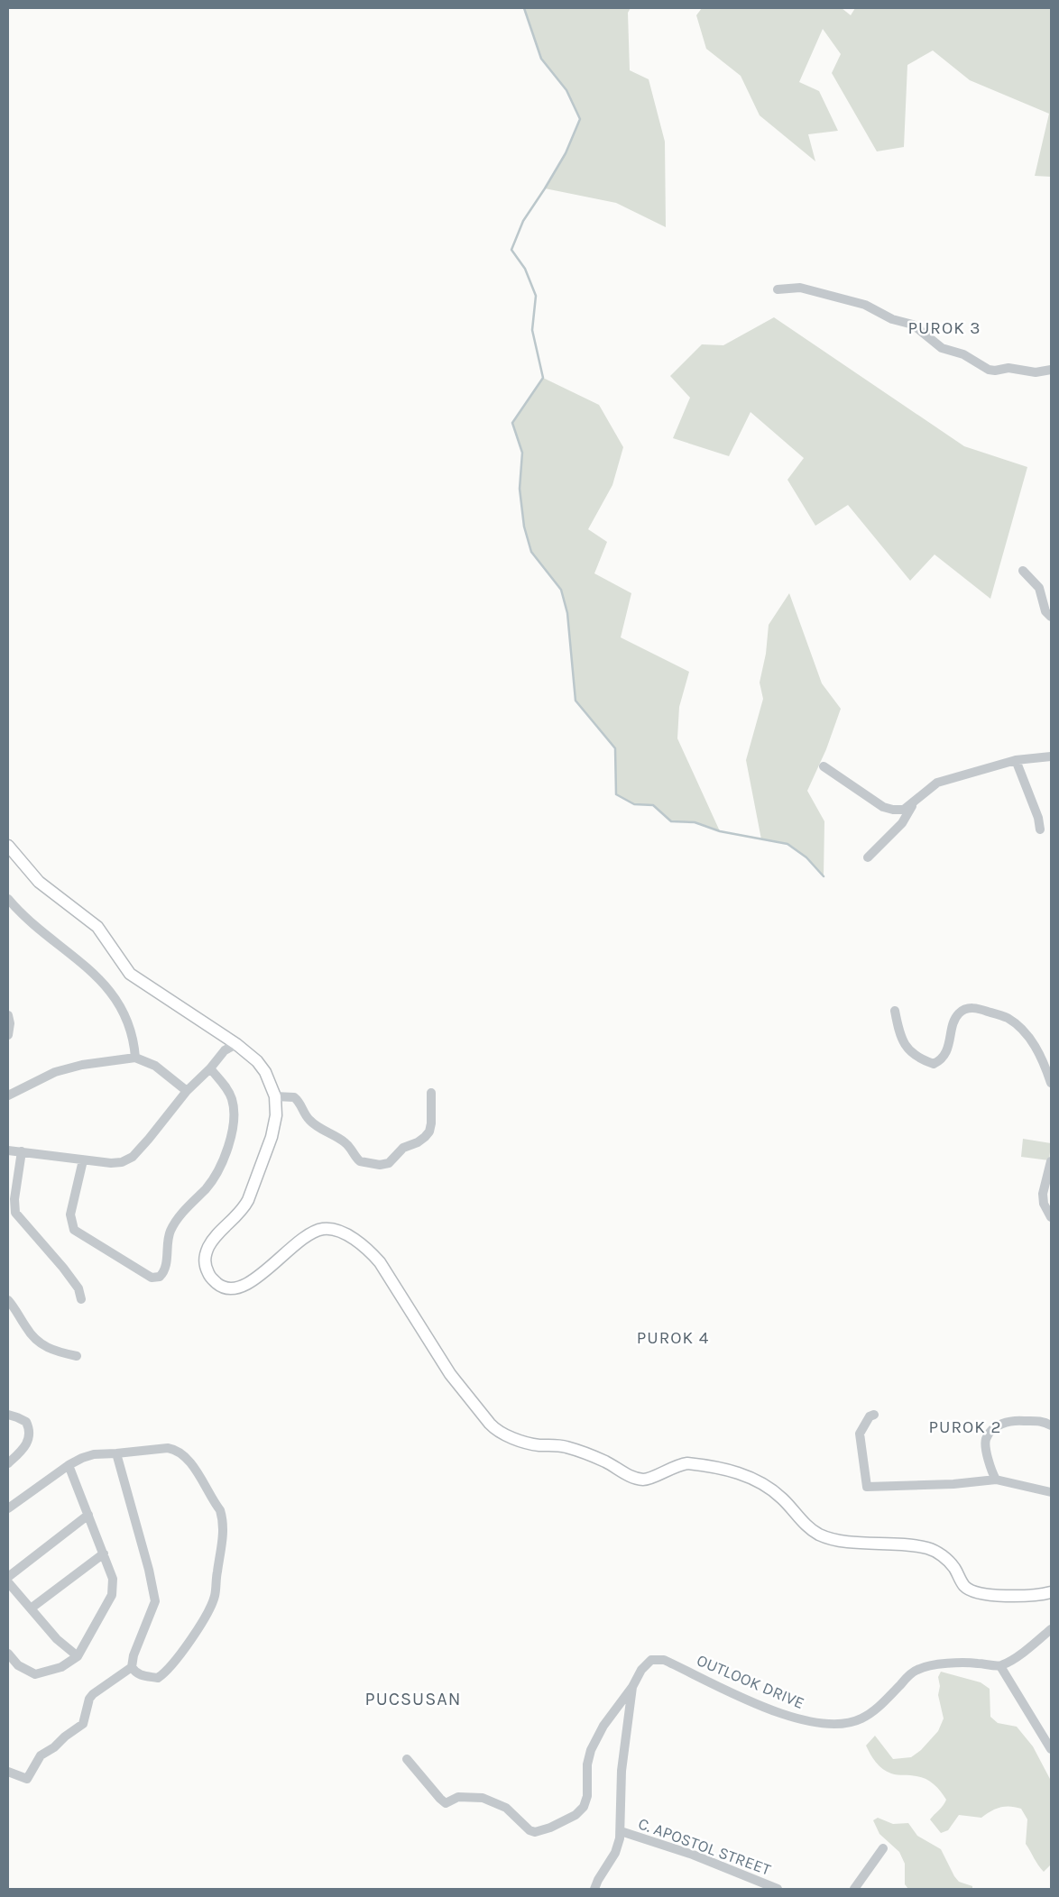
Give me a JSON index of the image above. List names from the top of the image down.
{
  "streets": {
    "street": ["OUTLOOK DRIVE", "C. APOSTOL STREET"]
  },
  "crossings": [
    ["OUTLOOK DRIVE", "C. APOSTOL STREET"]
  ],
  "districts": [
    "PUROK 3",
    "PUROK 4",
    "PUROK 2",
    "PUCSUSAN"
  ]
}
